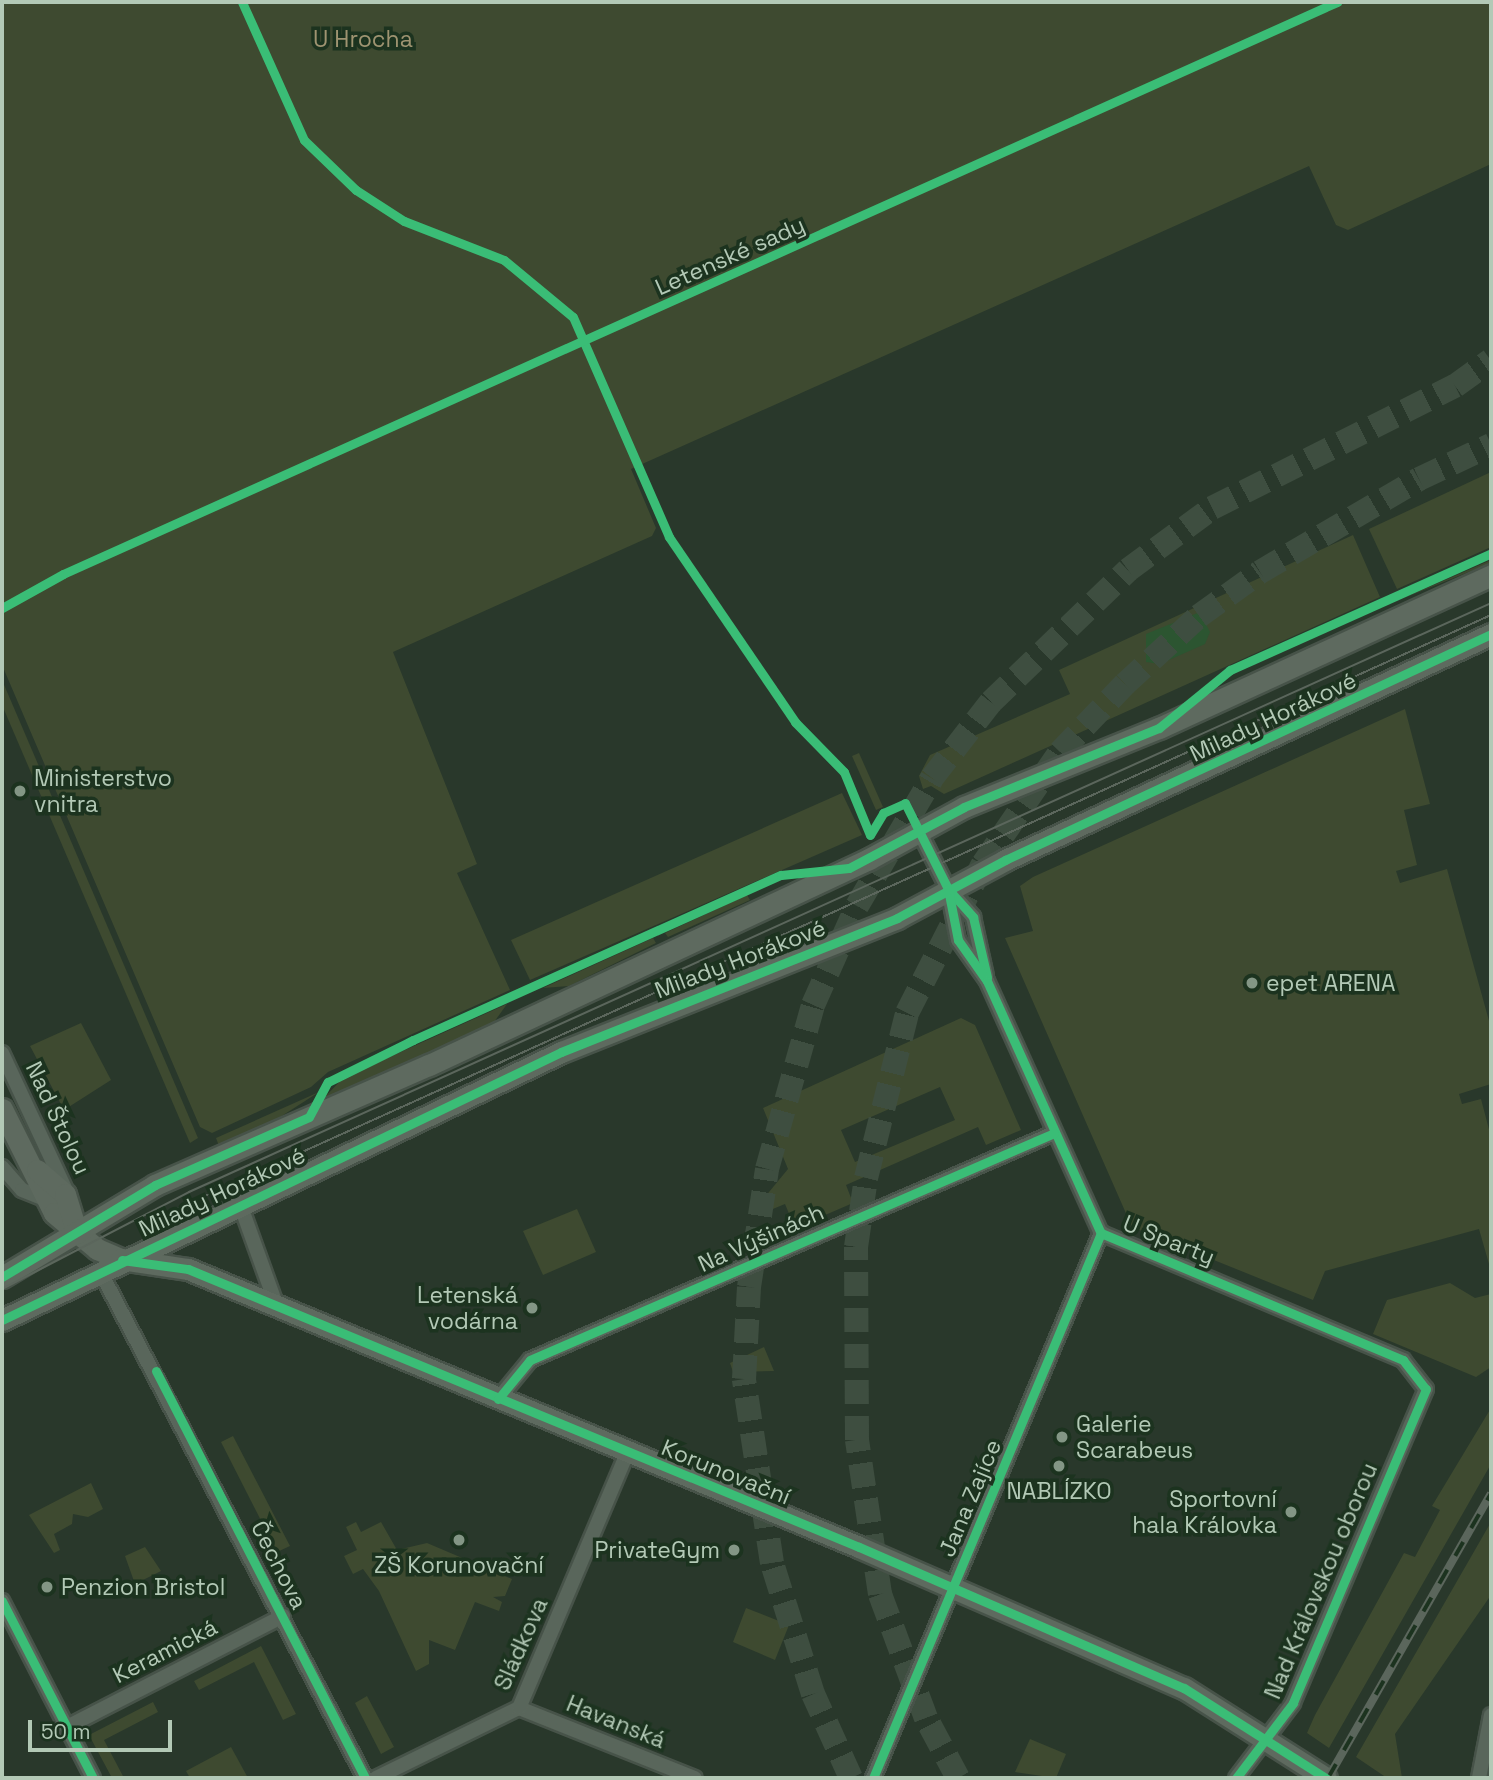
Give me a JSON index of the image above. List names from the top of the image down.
{
  "streets": {
    "main road": ["Milady Horákové", "Korunovační"],
    "street": [
      "Nad Štolou",
      "Na Výšinách",
      "U Sparty",
      "Jana Zajíce",
      "Čechova",
      "Nad Královskou oborou",
      "Sládkova",
      "Keramická",
      "Havanská"
    ],
    "cycle path": ["Letenské sady"]
  },
  "crossings": [
    ["Milady Horákové", "U Sparty"],
    ["Milady Horákové", "Korunovační"],
    ["Milady Horákové", "Čechova"],
    ["Nad Štolou", "Korunovační"],
    ["Na Výšinách", "U Sparty"],
    ["Na Výšinách", "Korunovační"],
    ["U Sparty", "Jana Zajíce"],
    ["U Sparty", "Nad Královskou oborou"],
    ["Korunovační", "Jana Zajíce"],
    ["Korunovační", "Nad Královskou oborou"],
    ["Korunovační", "Sládkova"],
    ["Čechova", "Keramická"],
    ["Sládkova", "Havanská"]
  ],
  "parks": ["U Hrocha"],
  "places": [
    "Ministerstvo vnitra",
    "epet ARENA",
    "Letenská vodárna",
    "Galerie Scarabeus",
    "NABLÍZKO",
    "Sportovní hala Královka",
    "ZŠ Korunovační",
    "PrivateGym",
    "Penzion Bristol"
  ],
  "scale_bar": "50 m"
}
